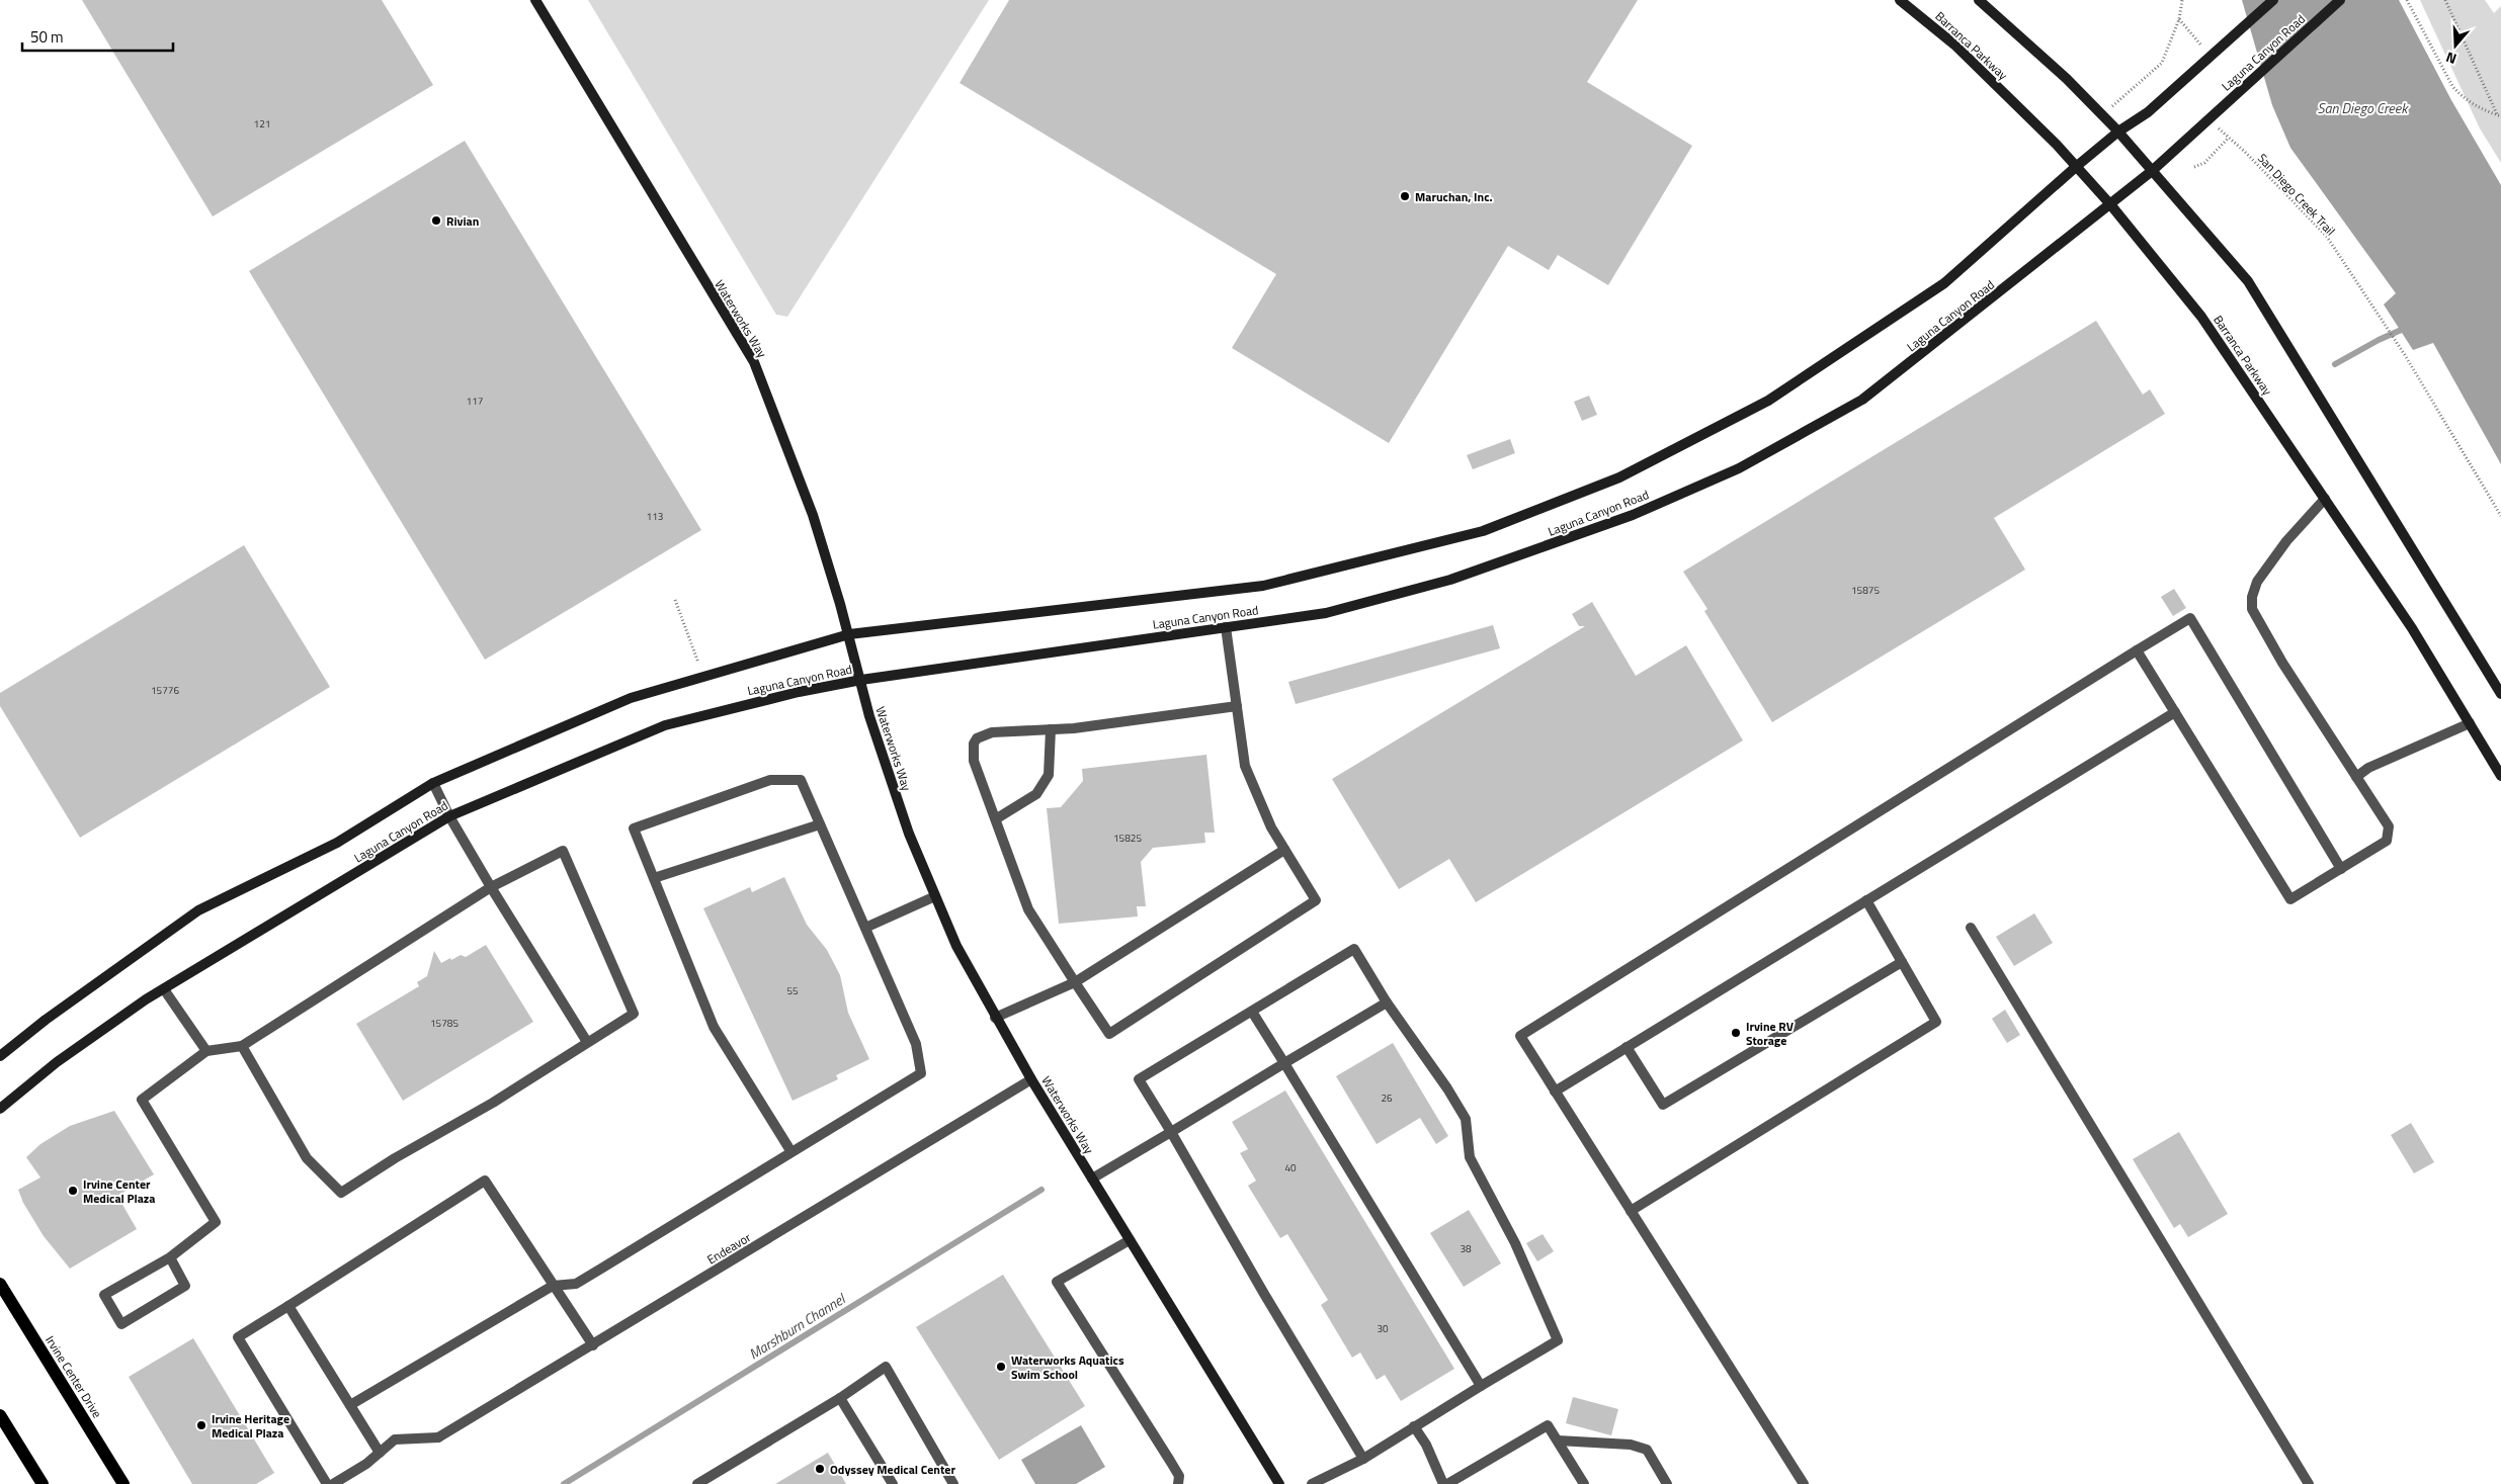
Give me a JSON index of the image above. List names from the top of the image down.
{
  "streets": {
    "main road": [
      "Barranca Parkway",
      "Laguna Canyon Road",
      "Waterworks Way",
      "Irvine Center Drive"
    ],
    "street": ["Endeavor"],
    "path": ["San Diego Creek Trail"]
  },
  "crossings": [
    ["Barranca Parkway", "Laguna Canyon Road"],
    ["Laguna Canyon Road", "Waterworks Way"],
    ["Waterworks Way", "Endeavor"]
  ],
  "water": ["San Diego Creek", "Marshburn Channel"],
  "places": [
    "Maruchan, Inc.",
    "Rivian",
    "Irvine RV Storage",
    "Irvine Center Medical Plaza",
    "Waterworks Aquatics Swim School",
    "Irvine Heritage Medical Plaza",
    "Odyssey Medical Center"
  ],
  "house_numbers": [
    "121",
    "117",
    "113",
    "15875",
    "15776",
    "15825",
    "55",
    "15785",
    "26",
    "40",
    "38",
    "30"
  ],
  "scale_bar": "50 m",
  "north": "bottom"
}
